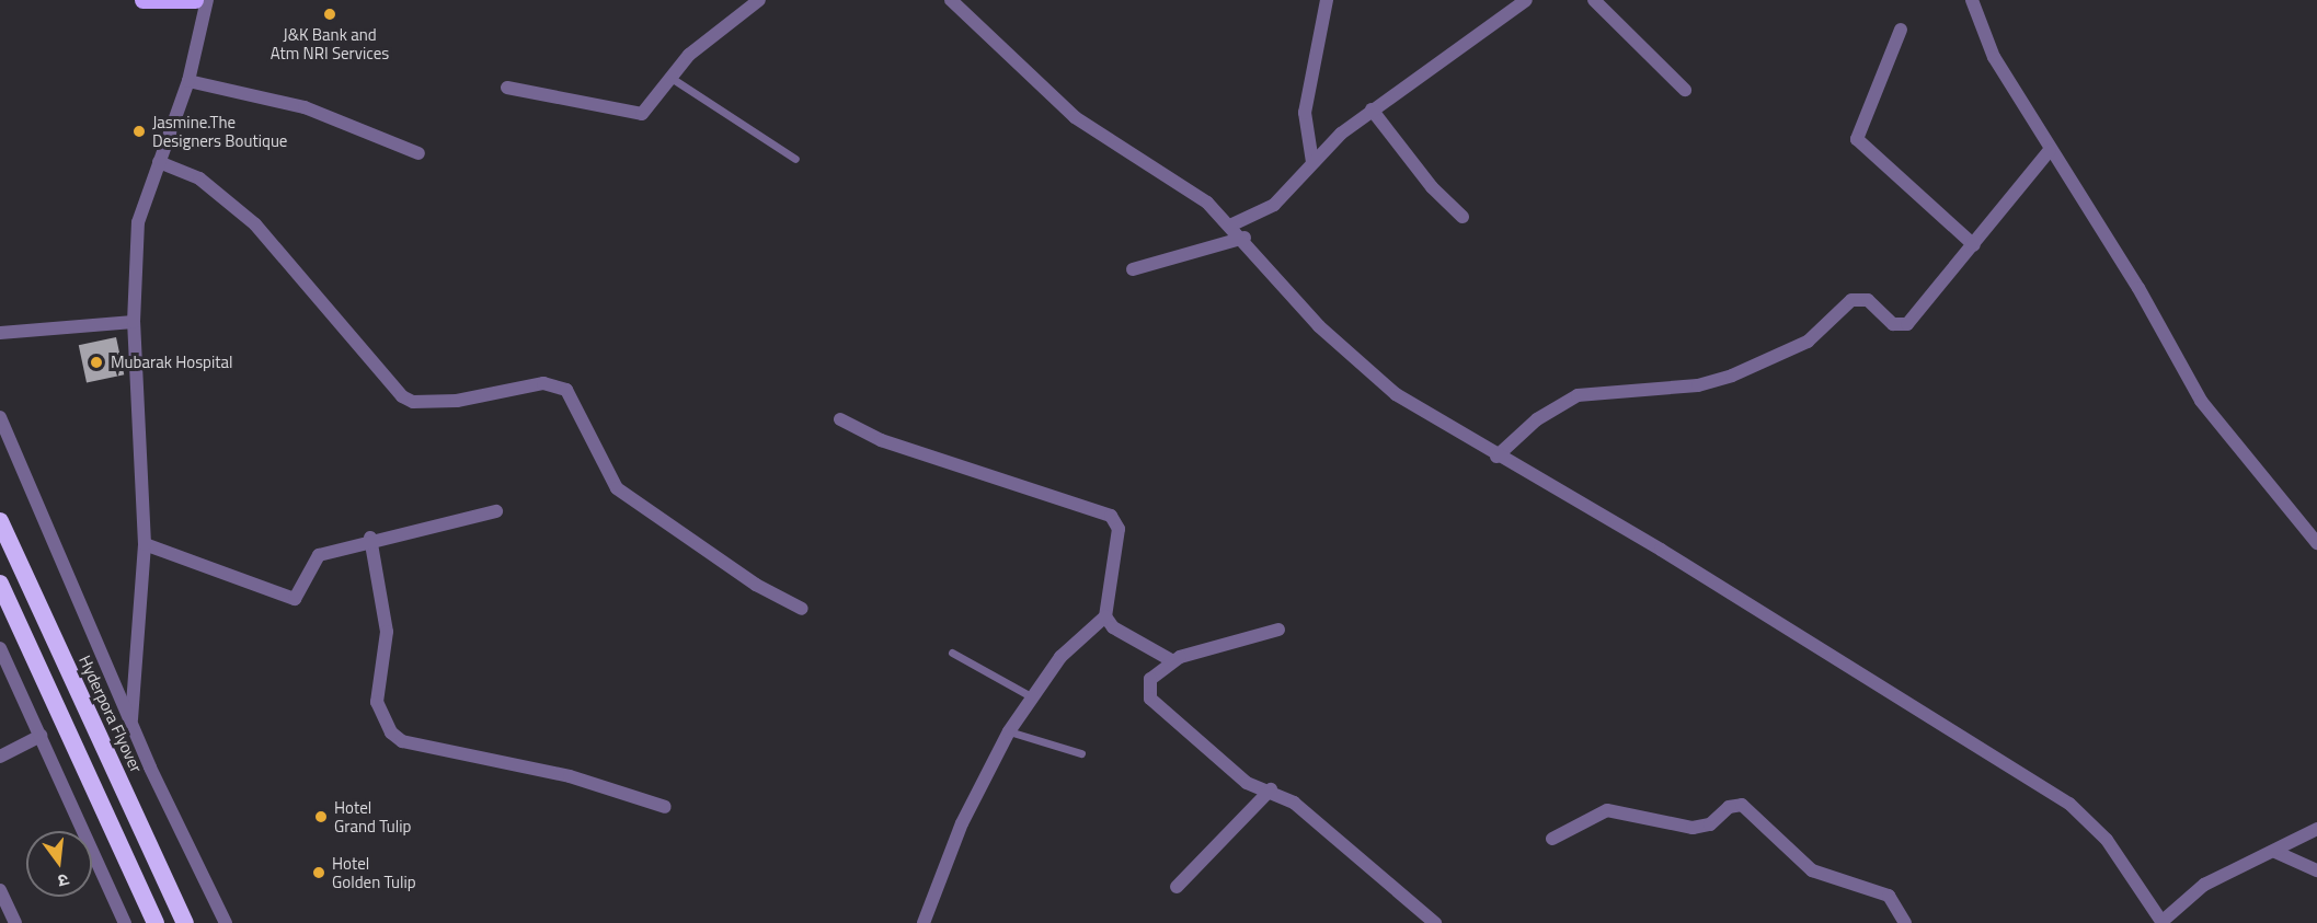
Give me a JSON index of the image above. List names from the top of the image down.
{
  "streets": {
    "highway": ["Hyderpora Flyover"]
  },
  "places": [
    "J&K Bank and Atm NRI Services",
    "Jasmine.The Designers Boutique",
    "Mubarak Hospital",
    "Hotel Grand Tulip",
    "Hotel Golden Tulip"
  ],
  "north": "bottom"
}
